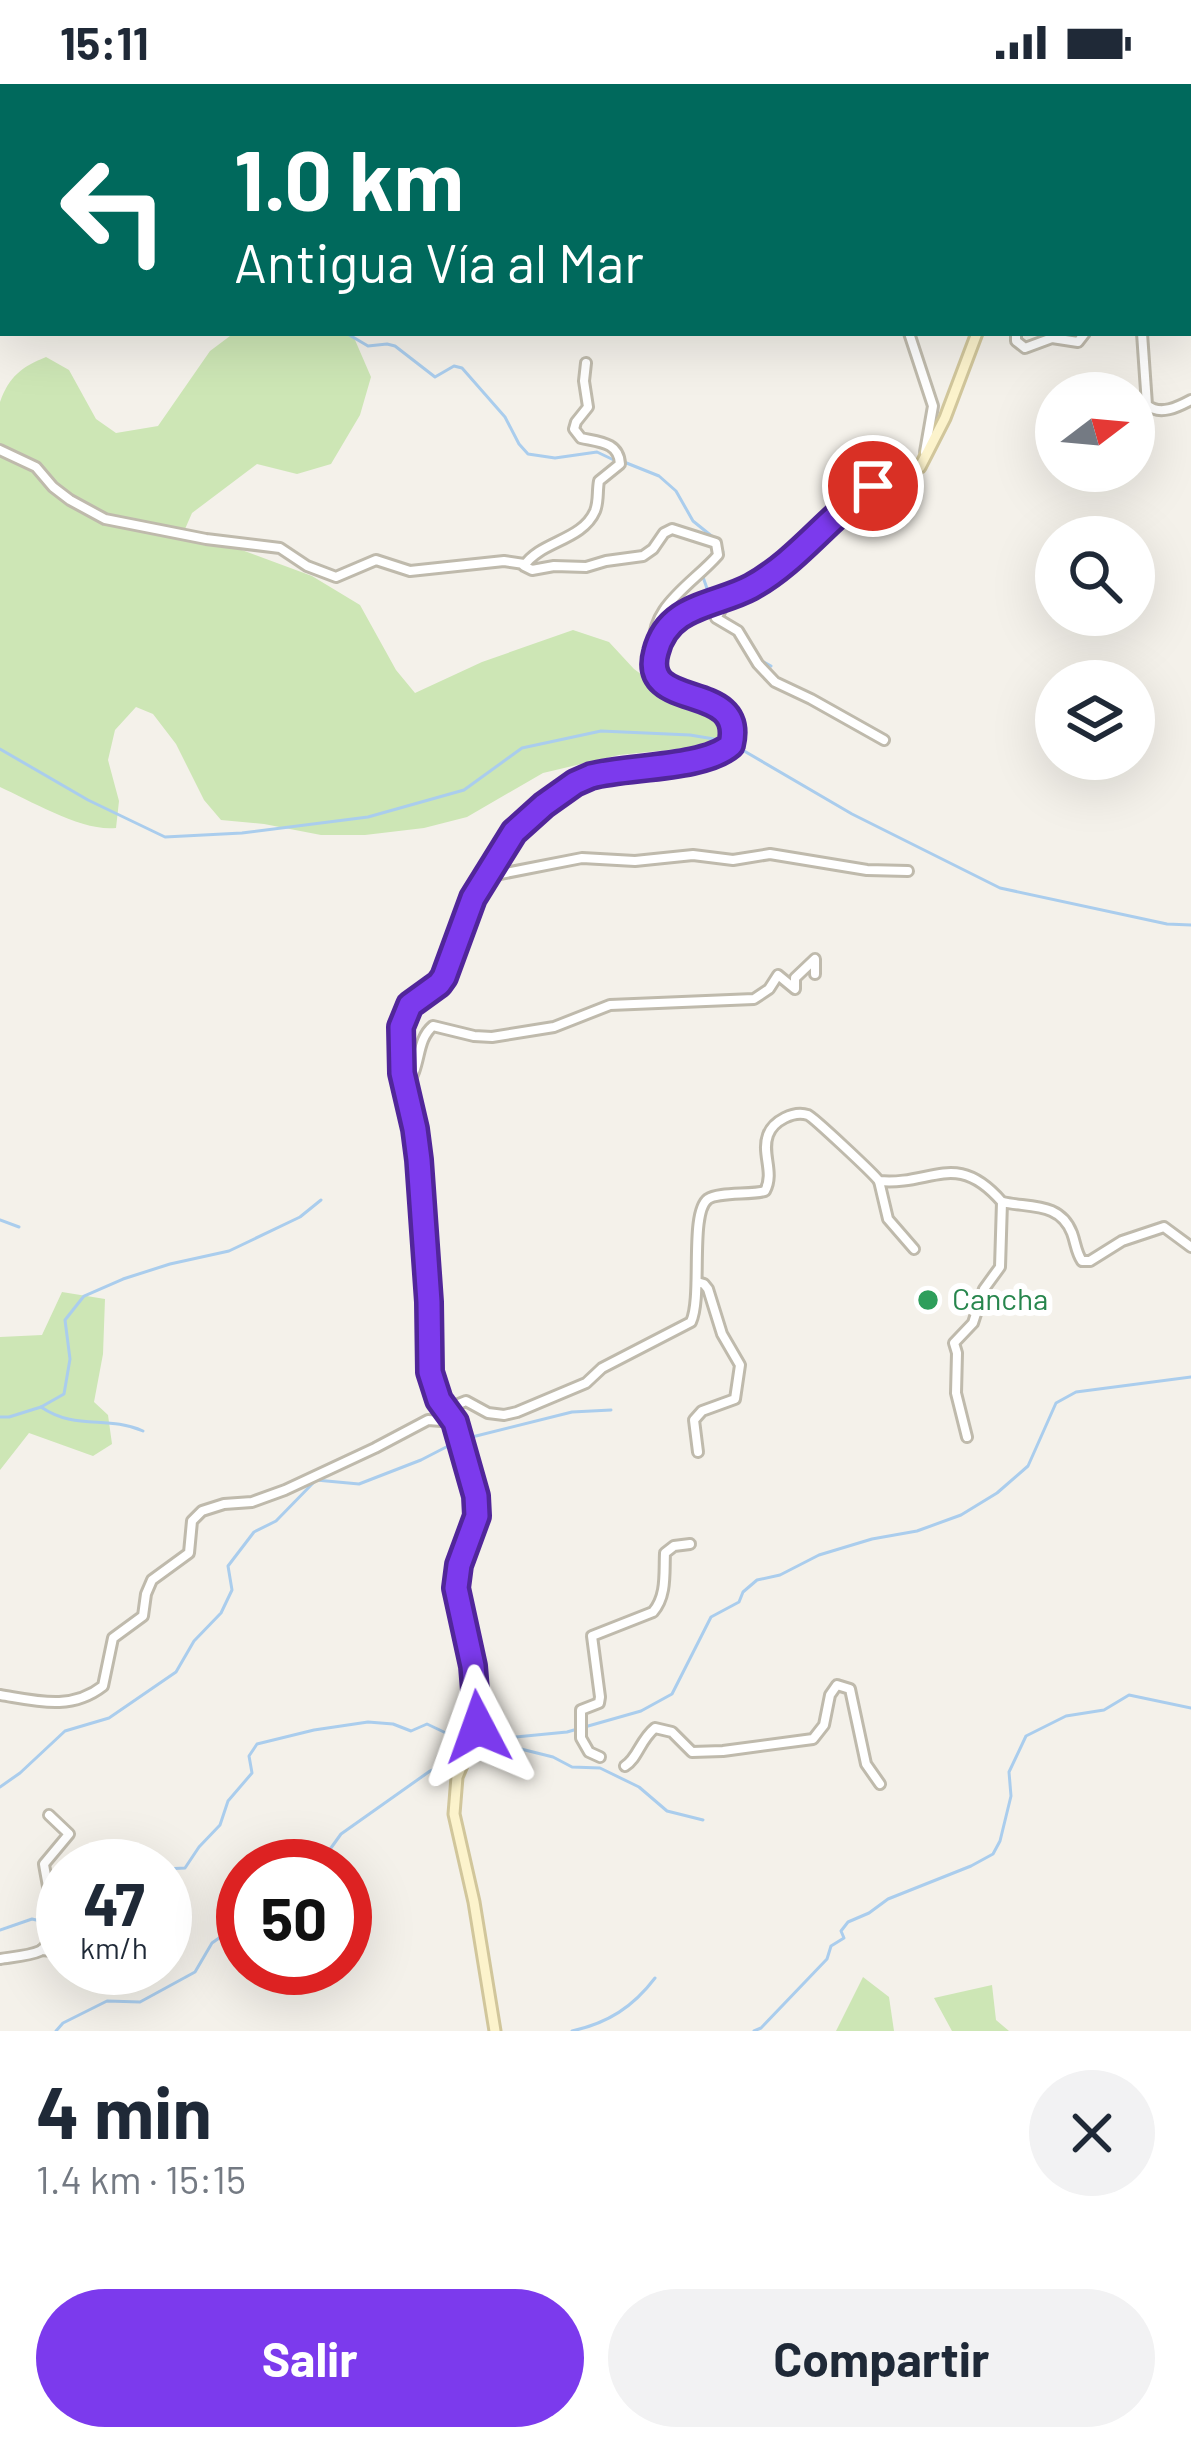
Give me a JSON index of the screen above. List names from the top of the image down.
{
  "places": ["Cancha"],
  "north": "right",
  "page": {
    "status": "15:11",
    "turn": ["1.0 km", "Antigua Vía al Mar"],
    "speed": "47 km/h",
    "limit": "50",
    "heading": ["4 min", "1.4 km · 15:15"],
    "buttons": ["Salir", "Compartir"]
  }
}
